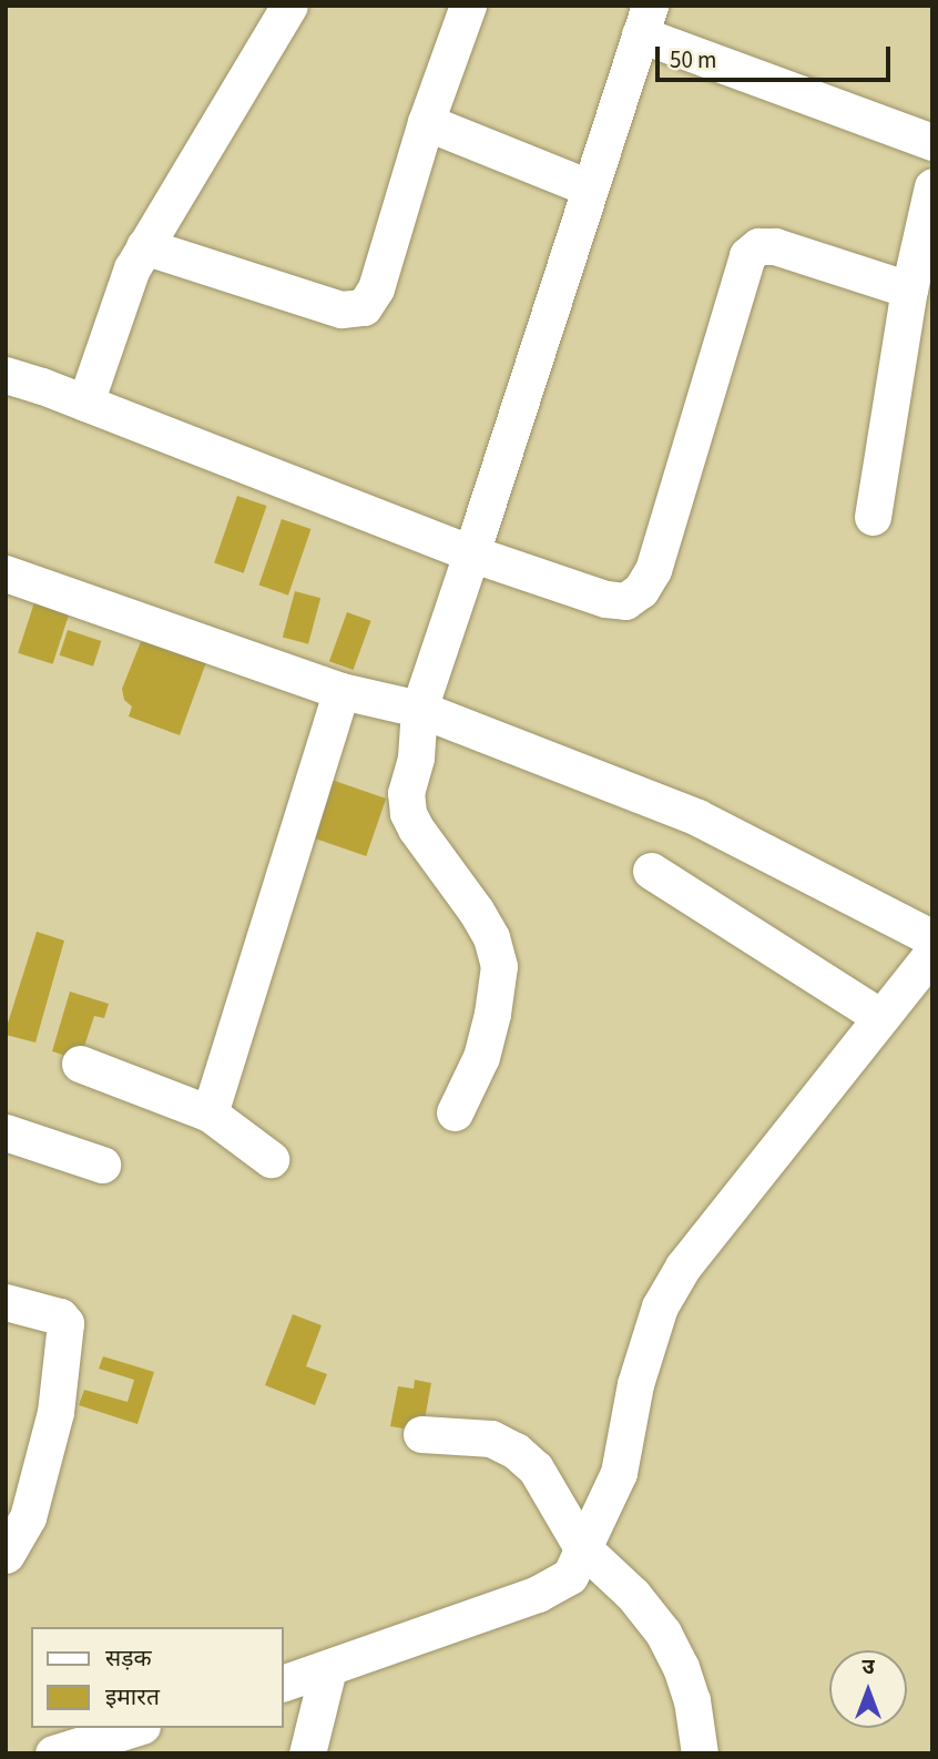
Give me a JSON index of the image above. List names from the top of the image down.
{
  "legend": ["सड़क", "इमारत"],
  "scale_bar": "50 m",
  "north": "top"
}
